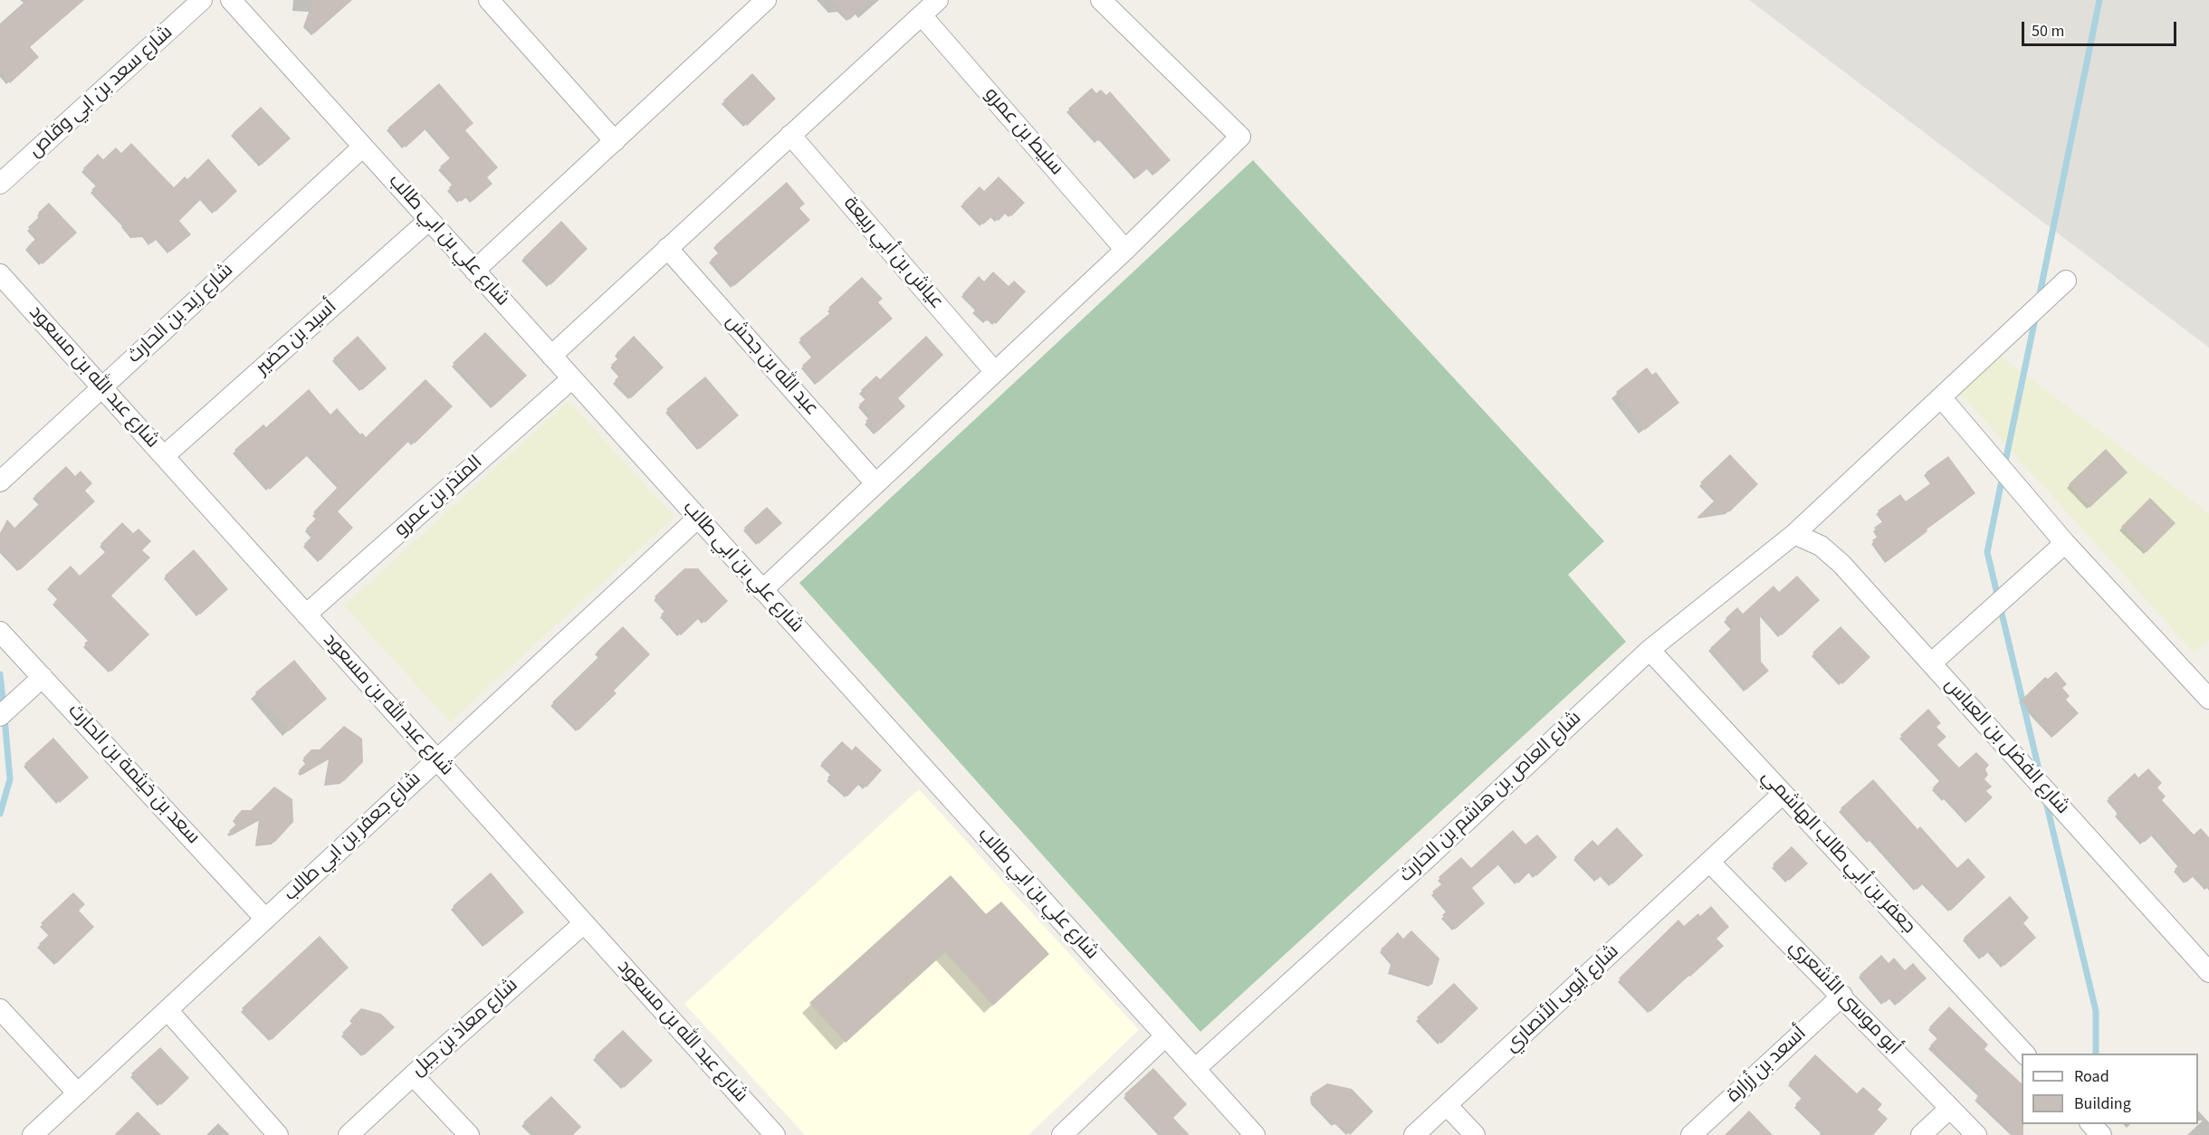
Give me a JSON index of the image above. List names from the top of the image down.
{
  "streets": {
    "street": [
      "شارع سعد بن ابي وقاص",
      "سليط بن عمرو",
      "شارع علي بن ابي طالب",
      "عياش بن أبي ربيعة",
      "شارع زيد بن الحارث",
      "أسيد بن حضير",
      "عبد الله بن جحش",
      "شارع عبد الله بن مسعود",
      "المنذر بن عمرو",
      "شارع الفضل بن العباس",
      "سعد بن خيثمة بن الحارث",
      "شارع العاص بن هاشم بن الحارث",
      "شارع جعفر بن ابي طالب",
      "جعفر بن أبي طالب الهاشمي",
      "أبو موسى الأشعري",
      "شارع أيوب الأنصاري",
      "شارع معاذ بن جبل",
      "أسعد بن زُرارة"
    ]
  },
  "crossings": [
    ["شارع علي بن ابي طالب", "شارع زيد بن الحارث"],
    ["شارع علي بن ابي طالب", "أسيد بن حضير"],
    ["شارع علي بن ابي طالب", "المنذر بن عمرو"],
    ["شارع علي بن ابي طالب", "شارع العاص بن هاشم بن الحارث"],
    ["شارع علي بن ابي طالب", "شارع جعفر بن ابي طالب"],
    ["شارع زيد بن الحارث", "شارع عبد الله بن مسعود"],
    ["أسيد بن حضير", "شارع عبد الله بن مسعود"],
    ["شارع عبد الله بن مسعود", "المنذر بن عمرو"],
    ["شارع عبد الله بن مسعود", "شارع جعفر بن ابي طالب"],
    ["شارع عبد الله بن مسعود", "شارع معاذ بن جبل"],
    ["شارع الفضل بن العباس", "شارع العاص بن هاشم بن الحارث"],
    ["سعد بن خيثمة بن الحارث", "شارع جعفر بن ابي طالب"],
    ["شارع العاص بن هاشم بن الحارث", "جعفر بن أبي طالب الهاشمي"],
    ["جعفر بن أبي طالب الهاشمي", "شارع أيوب الأنصاري"],
    ["أبو موسى الأشعري", "شارع أيوب الأنصاري"],
    ["أبو موسى الأشعري", "أسعد بن زُرارة"]
  ],
  "legend": ["Road", "Building"],
  "scale_bar": "50 m"
}
